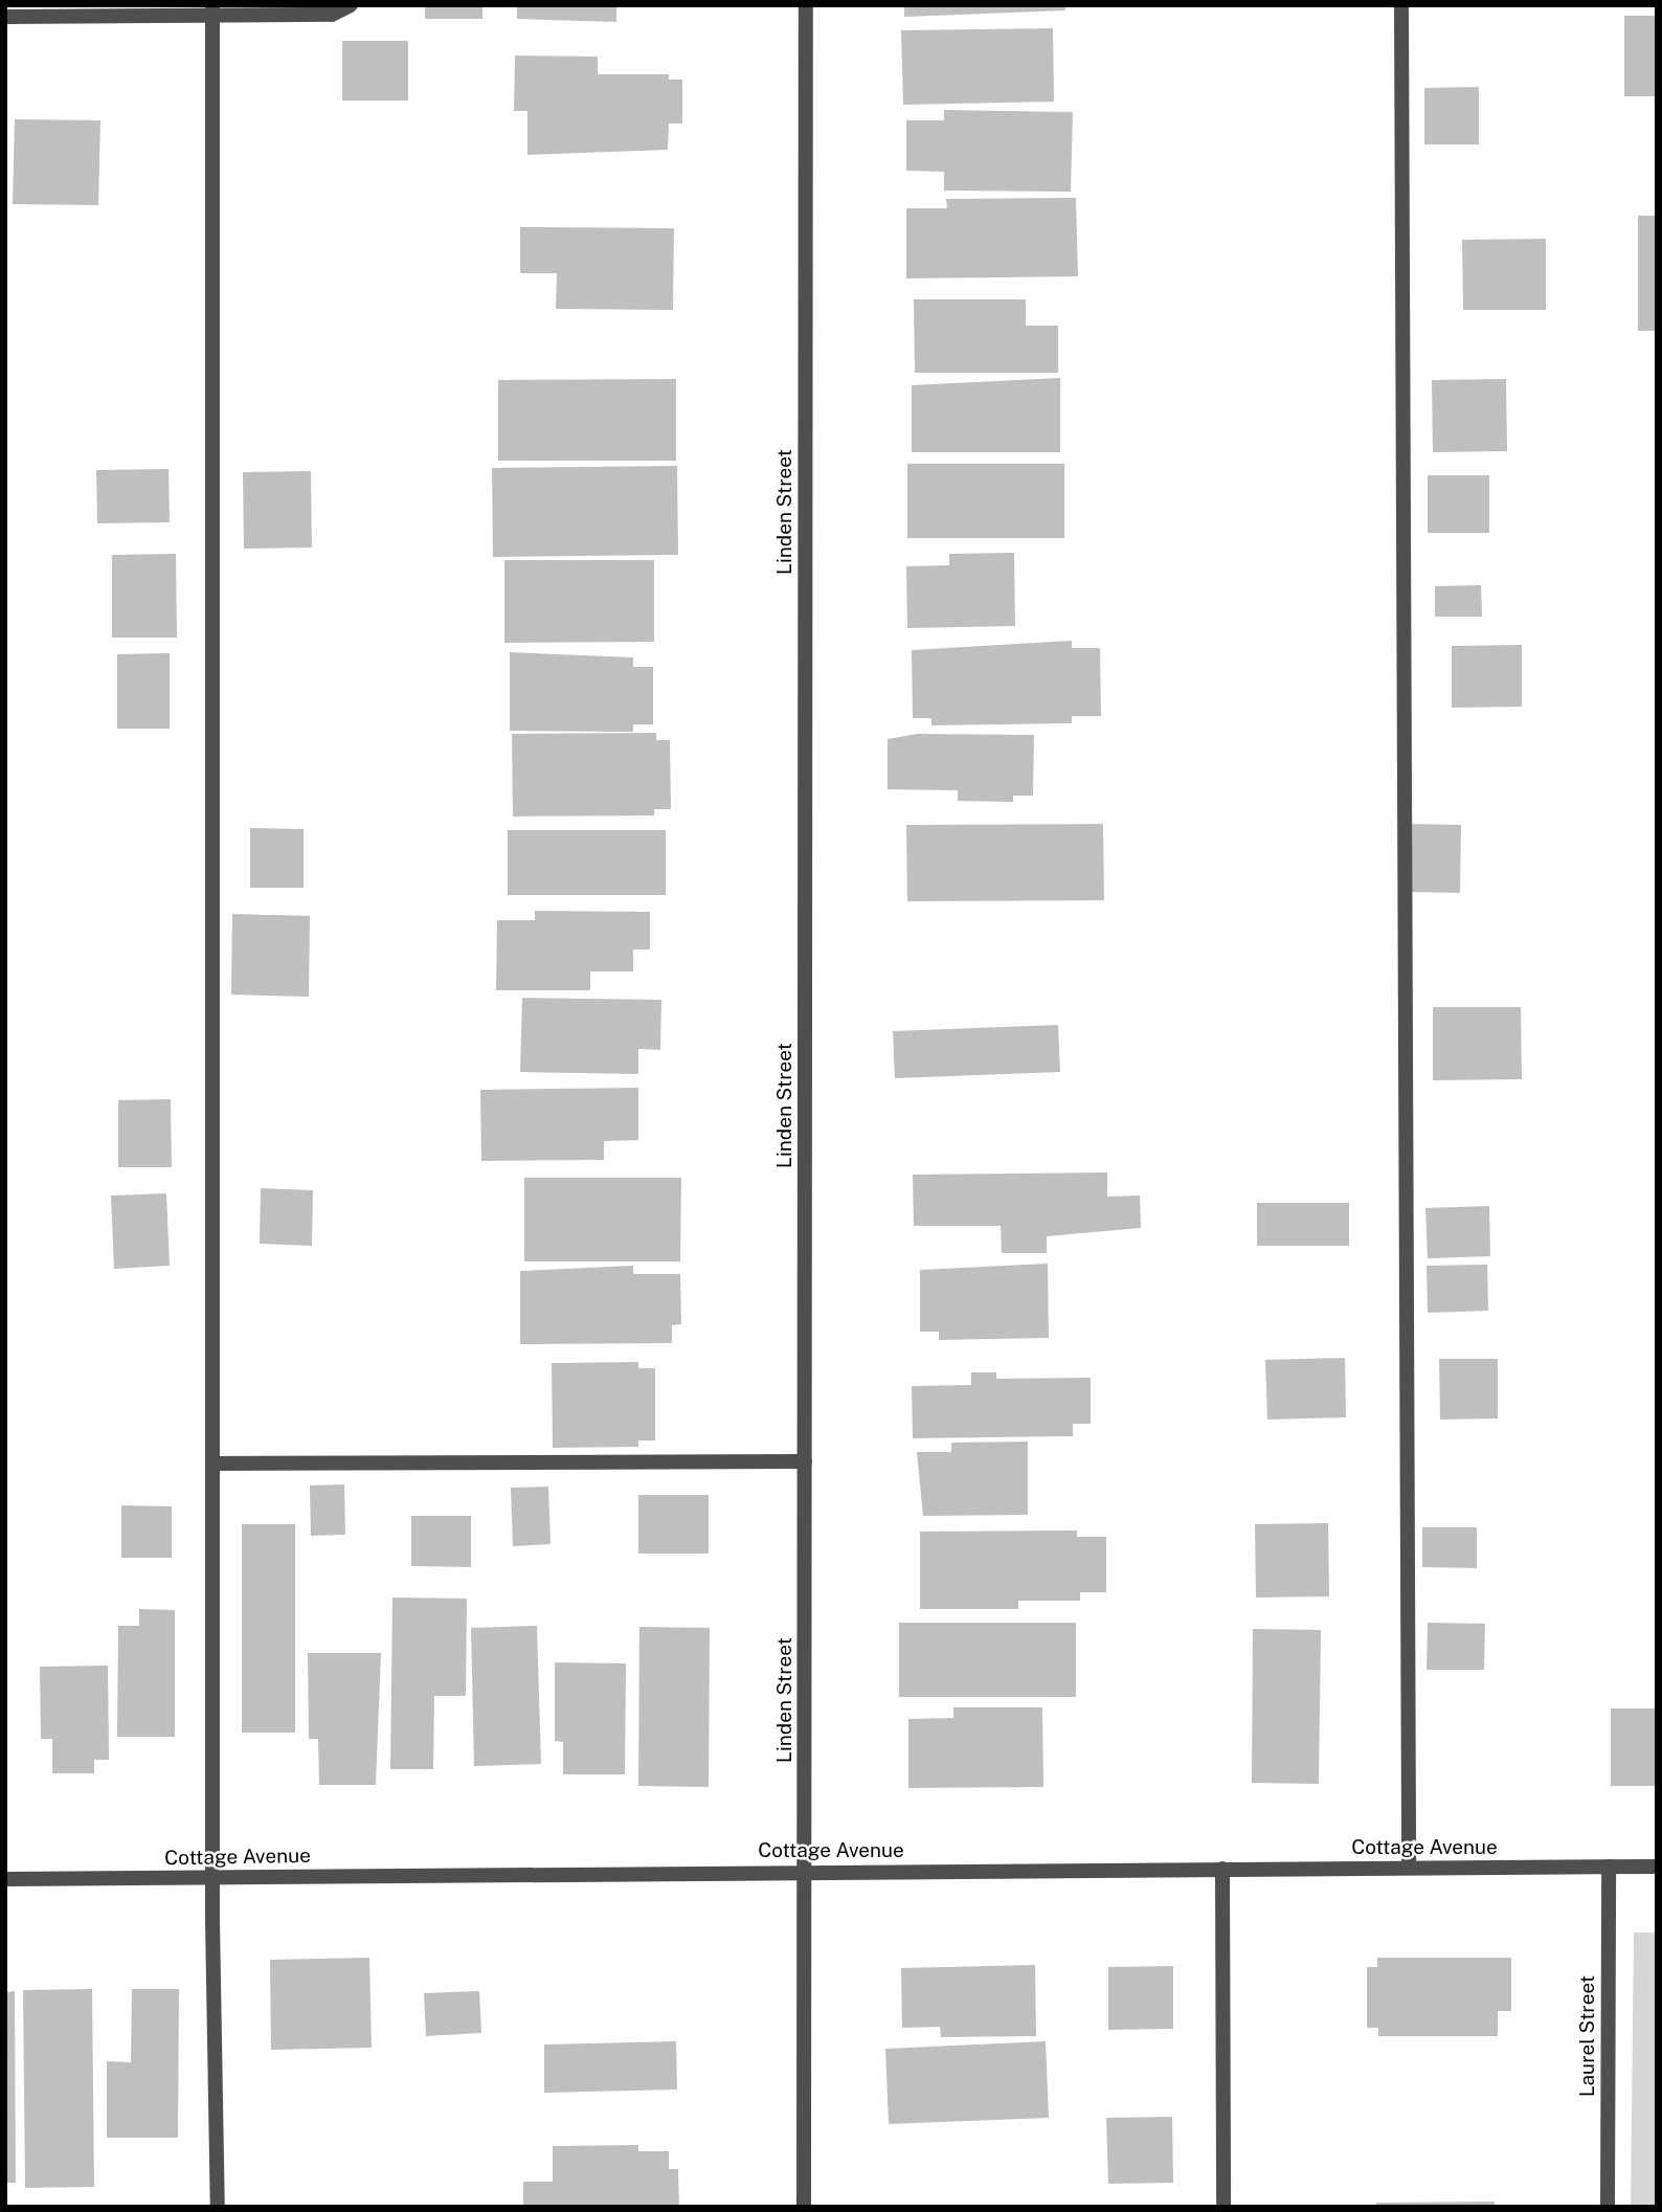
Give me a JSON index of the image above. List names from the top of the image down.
{
  "streets": {
    "street": ["Linden Street", "Cottage Avenue", "Laurel Street"]
  },
  "crossings": [
    ["Linden Street", "Cottage Avenue"],
    ["Cottage Avenue", "Laurel Street"]
  ]
}
